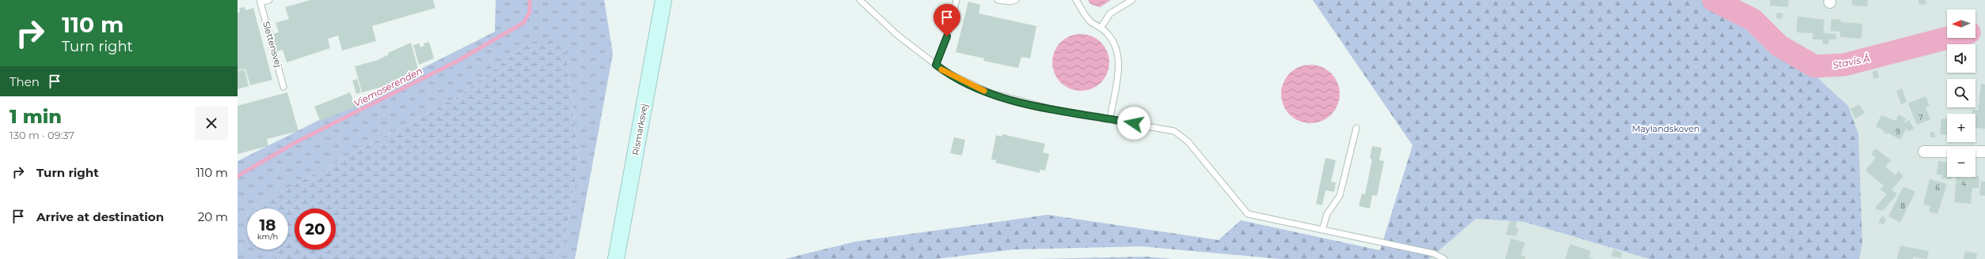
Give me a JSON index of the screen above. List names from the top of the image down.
{
  "streets": {
    "main road": ["Rismarksvej"],
    "lane": ["Slettensvej"]
  },
  "water": ["Stavis Å", "Viemoserenden"],
  "parks": ["Maylandskoven"],
  "house_numbers": [
    "7",
    "9",
    "4",
    "6",
    "8"
  ],
  "north": "left",
  "page": {
    "turn": ["110 m", "Turn right"],
    "map_buttons": ["+", "−"],
    "then": "Then",
    "heading": ["1 min", "130 m · 09:37"],
    "list": [
      {
        "name": "Turn right",
        "value": "110 m"
      },
      {
        "name": "Arrive at destination",
        "value": "20 m"
      }
    ],
    "speed": "18 km/h",
    "limit": "20"
  }
}
